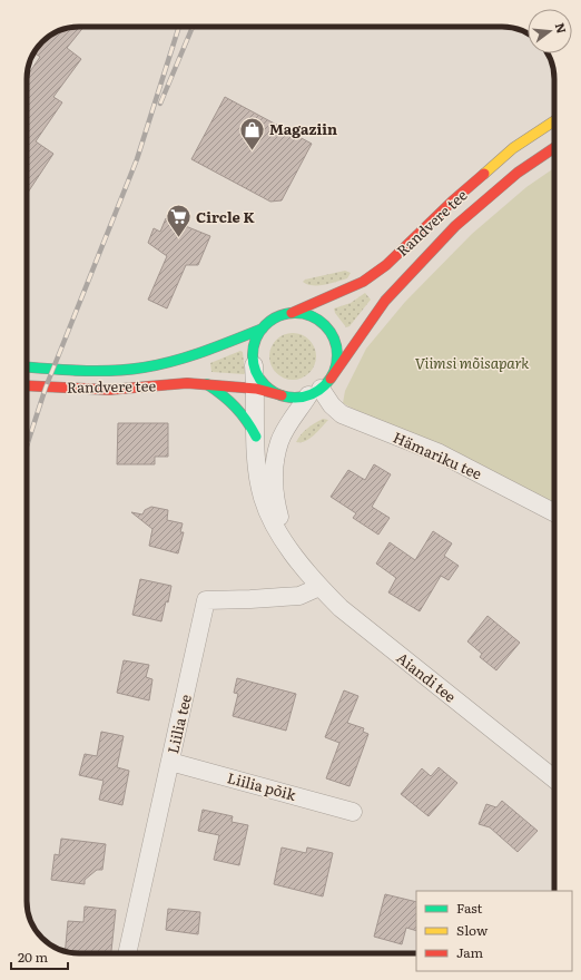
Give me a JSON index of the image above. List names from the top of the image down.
{
  "streets": {
    "street": [
      "Randvere tee",
      "Hämariku tee",
      "Aiandi tee",
      "Liilia tee",
      "Liilia põik"
    ]
  },
  "crossings": [
    ["Randvere tee", "Hämariku tee"],
    ["Randvere tee", "Aiandi tee"],
    ["Hämariku tee", "Aiandi tee"],
    ["Aiandi tee", "Liilia tee"],
    ["Liilia tee", "Liilia põik"]
  ],
  "parks": ["Viimsi mõisapark"],
  "places": {
    "shop": ["Magaziin"],
    "supermarket": ["Circle K"]
  },
  "legend": ["Fast", "Slow", "Jam"],
  "scale_bar": "20 m",
  "north": "right"
}
